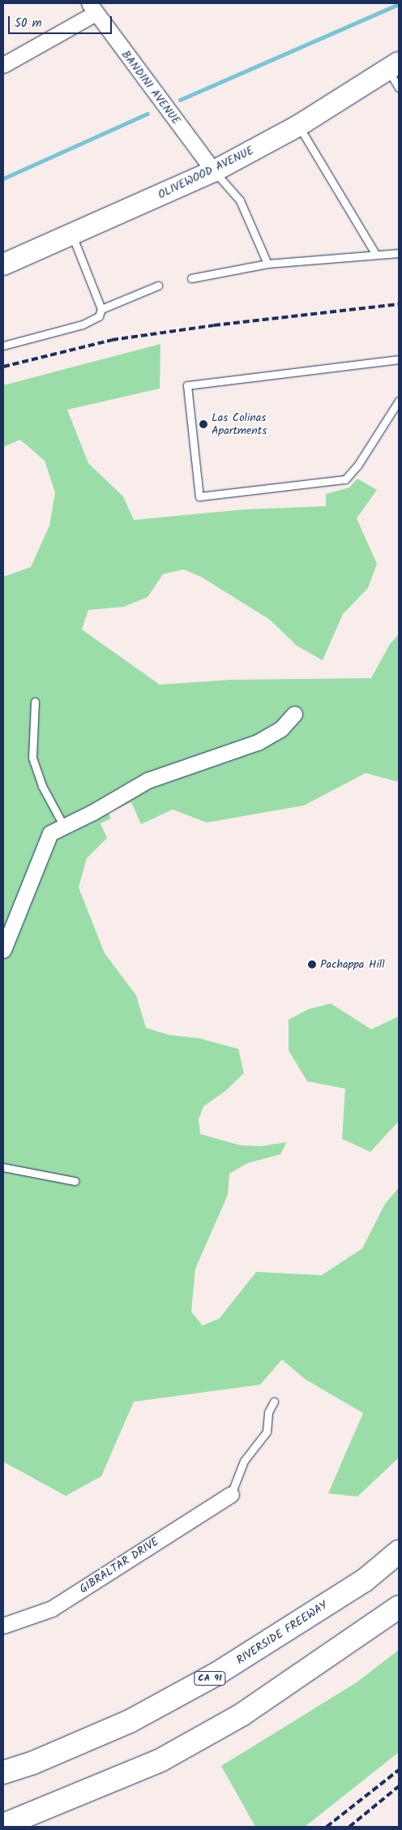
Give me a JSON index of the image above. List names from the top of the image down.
{
  "streets": {
    "highway": ["RIVERSIDE FREEWAY", "CA 91"],
    "main road": ["OLIVEWOOD AVENUE"],
    "street": ["BANDINI AVENUE", "GIBRALTAR DRIVE"]
  },
  "crossings": [
    ["BANDINI AVENUE", "OLIVEWOOD AVENUE"]
  ],
  "places": ["Las Colinas Apartments", "Pachappa Hill"],
  "scale_bar": "50 m"
}
